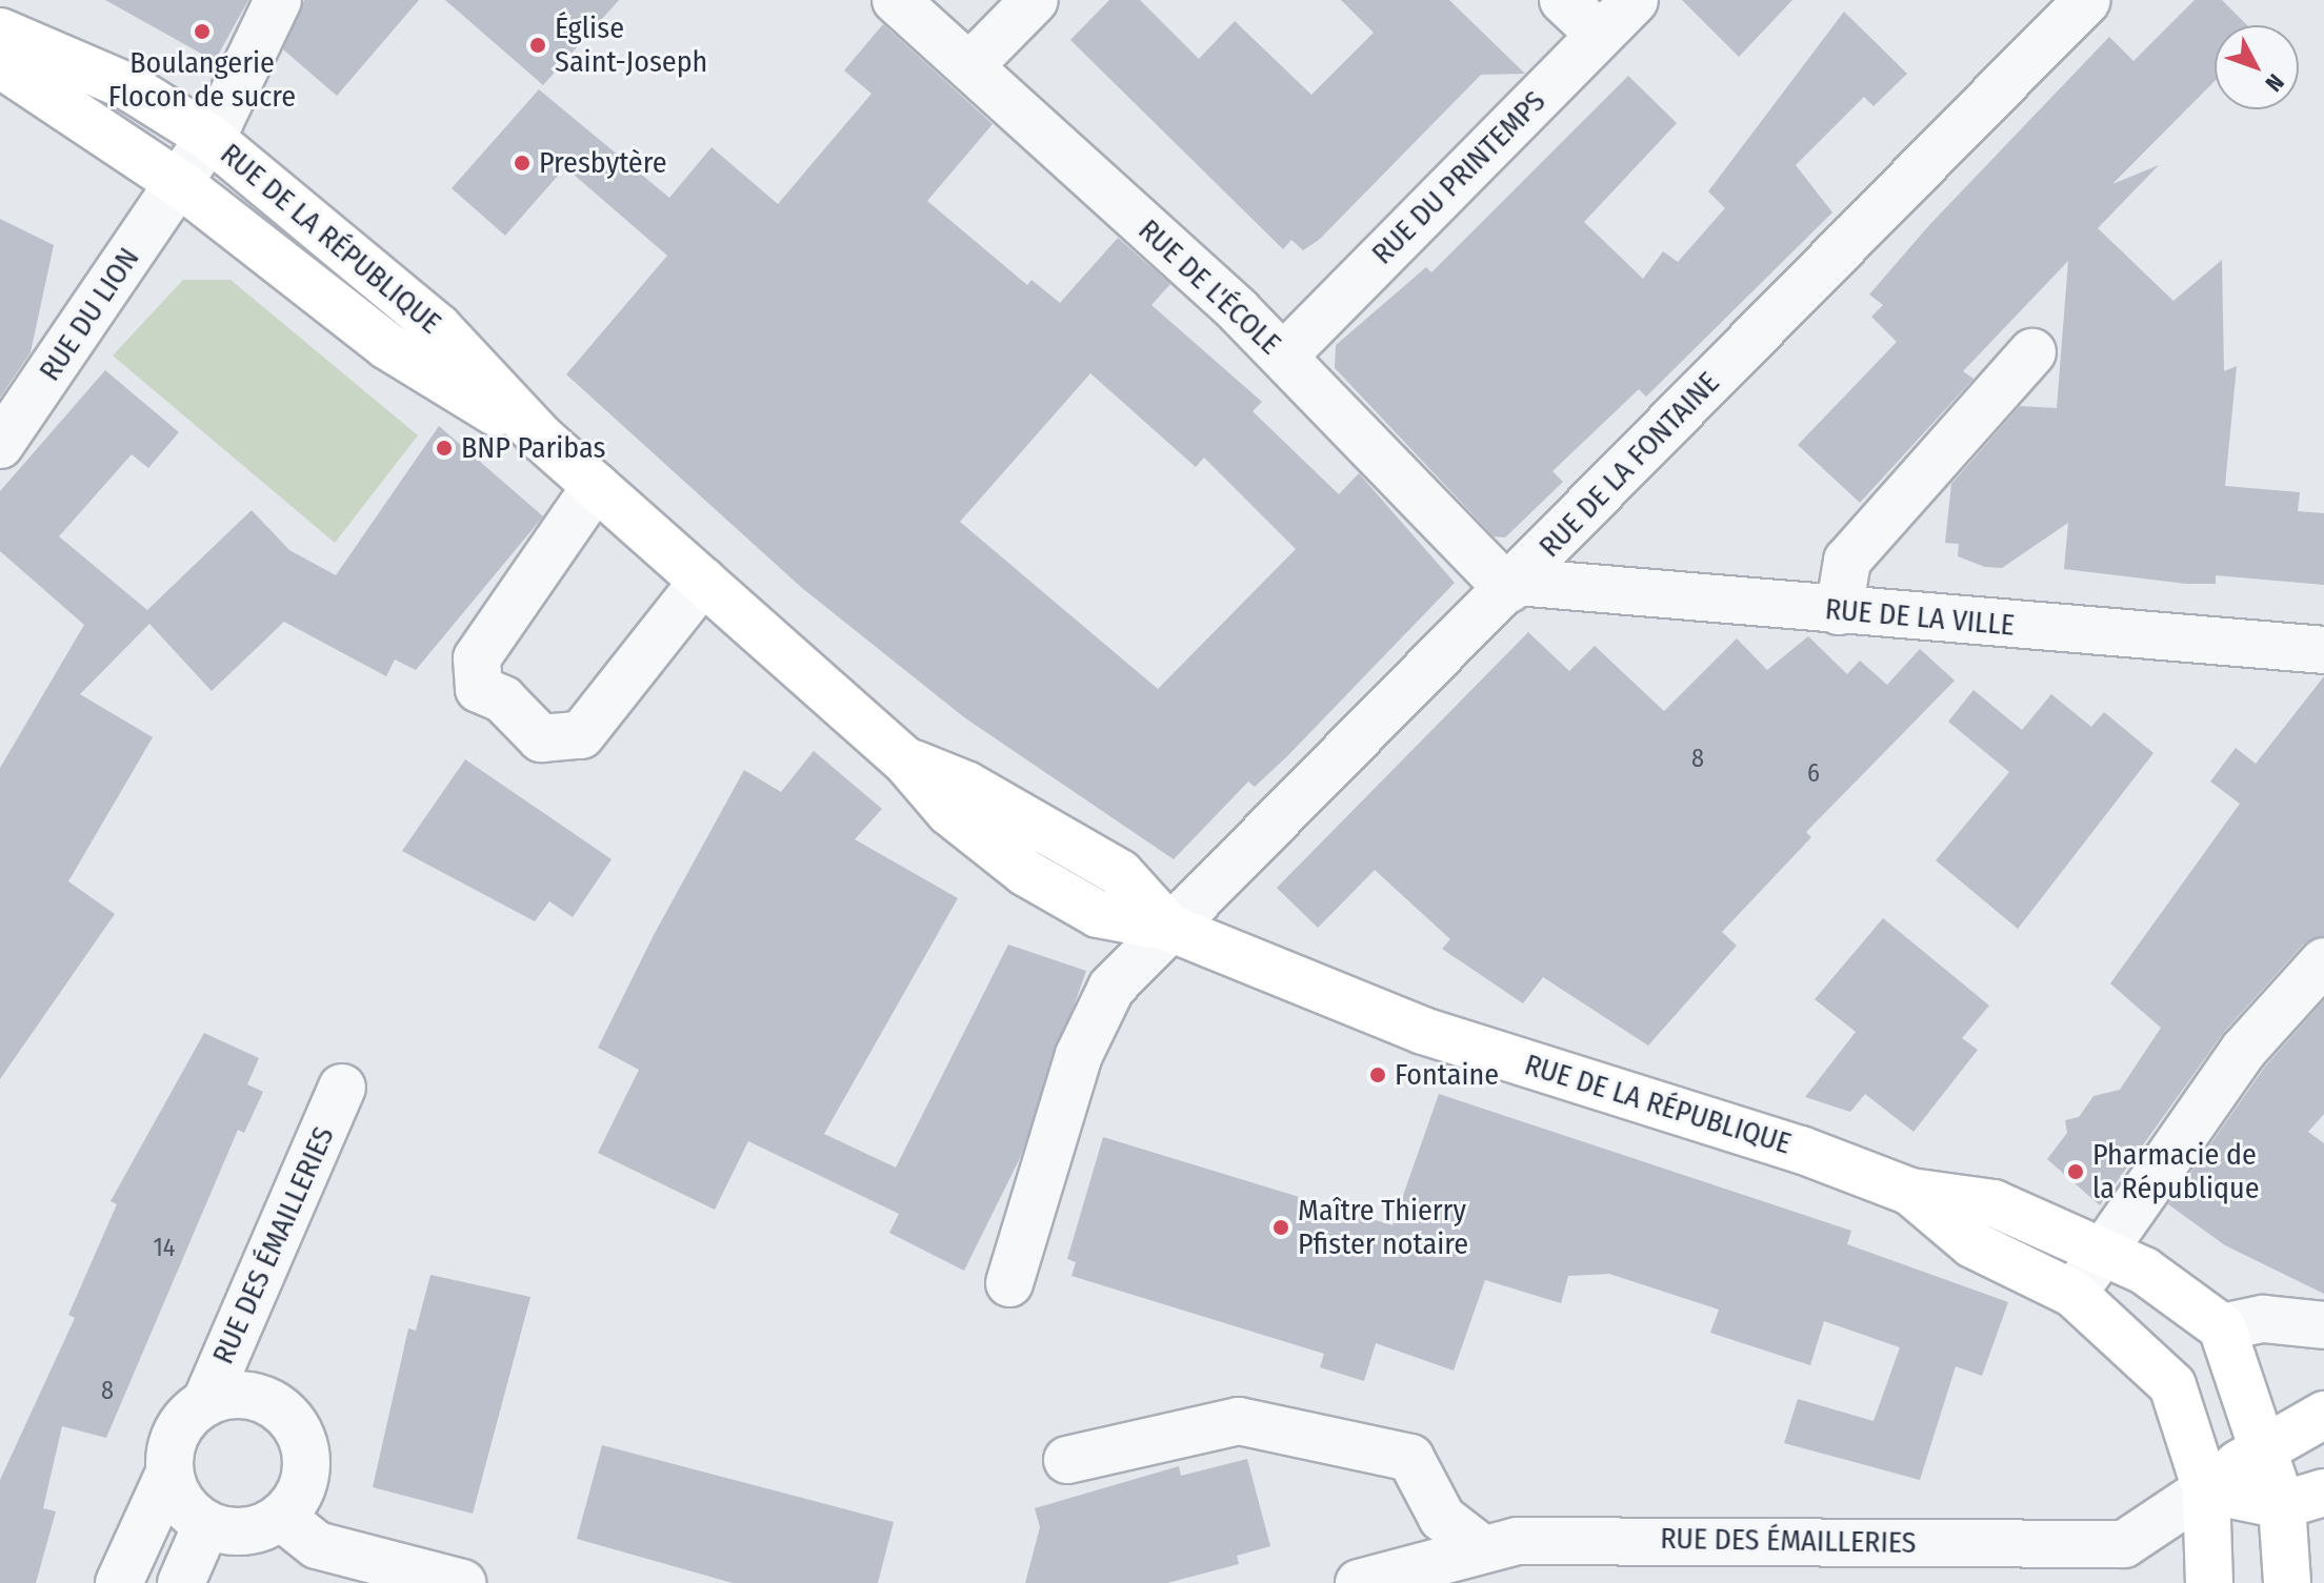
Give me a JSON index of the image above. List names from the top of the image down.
{
  "streets": {
    "main road": ["RUE DE LA RÉPUBLIQUE"],
    "street": [
      "RUE DU PRINTEMPS",
      "RUE DE L'ÉCOLE",
      "RUE DU LION",
      "RUE DE LA FONTAINE",
      "RUE DE LA VILLE",
      "RUE DES ÉMAILLERIES"
    ]
  },
  "crossings": [
    ["RUE DU PRINTEMPS", "RUE DE L'ÉCOLE"],
    ["RUE DE LA RÉPUBLIQUE", "RUE DU LION"],
    ["RUE DE LA RÉPUBLIQUE", "RUE DE LA FONTAINE"],
    ["RUE DE LA RÉPUBLIQUE", "RUE DES ÉMAILLERIES"],
    ["RUE DE L'ÉCOLE", "RUE DE LA FONTAINE"],
    ["RUE DE L'ÉCOLE", "RUE DE LA VILLE"],
    ["RUE DE LA FONTAINE", "RUE DE LA VILLE"]
  ],
  "places": [
    "Boulangerie Flocon de sucre",
    "Église Saint-Joseph",
    "Presbytère",
    "BNP Paribas",
    "Fontaine",
    "Pharmacie de la République",
    "Maître Thierry Pfister notaire"
  ],
  "house_numbers": [
    "8",
    "6",
    "14",
    "8"
  ],
  "north": "bottom right"
}
